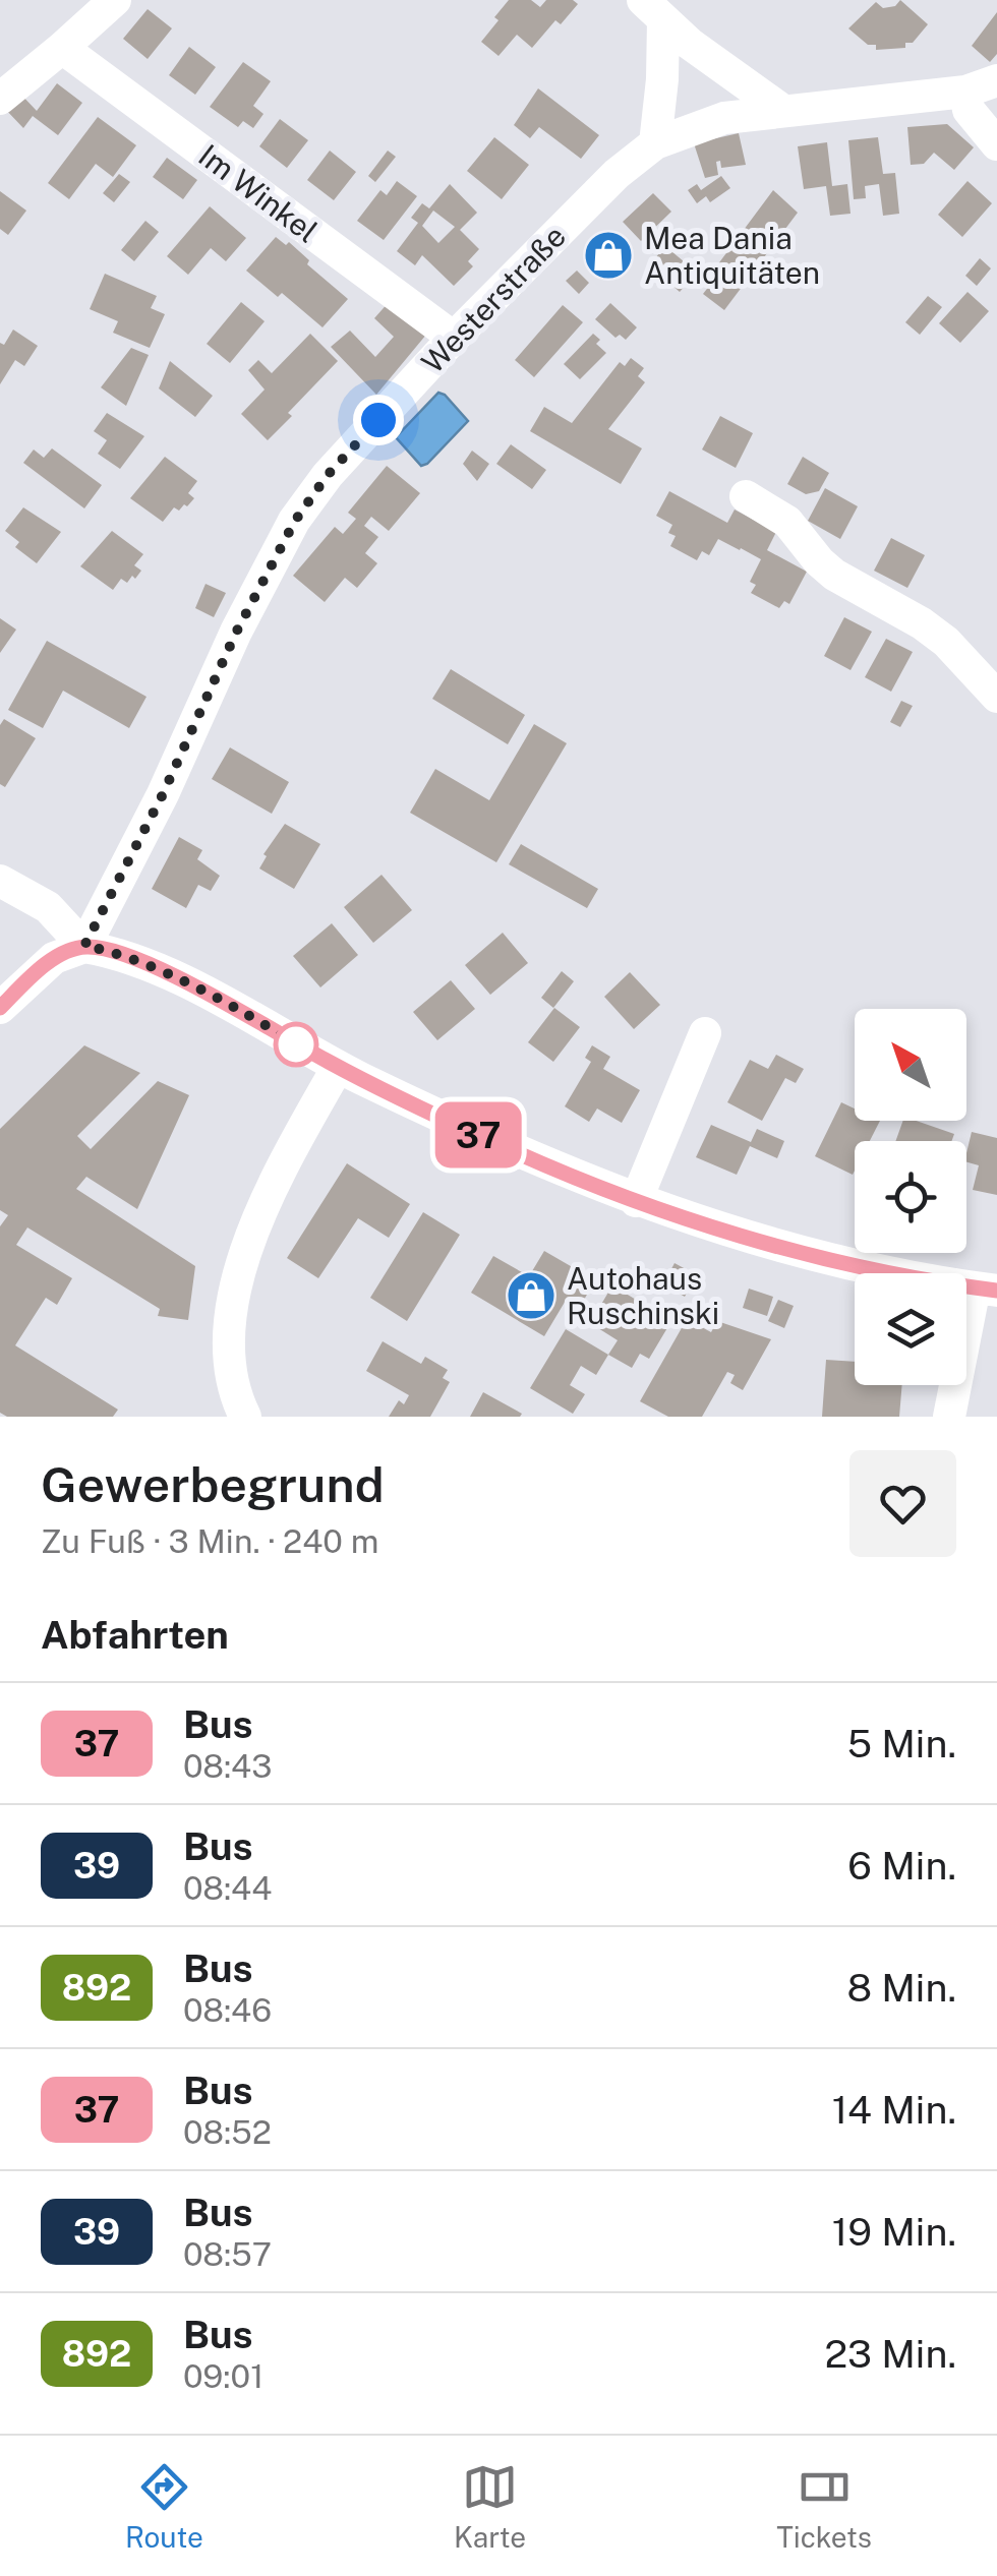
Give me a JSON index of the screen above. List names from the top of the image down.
{
  "streets": {
    "street": ["Im Winkel", "Westerstraße"]
  },
  "crossings": [
    ["Im Winkel", "Westerstraße"]
  ],
  "places": {
    "shop": ["Mea Dania Antiquitäten", "Autohaus Ruschinski"]
  },
  "lines": ["bus line 37"],
  "north": "top left",
  "page": {
    "on_map": "37",
    "heading": [
      ["Gewerbegrund", "Zu Fuß · 3 Min. · 240 m"],
      "Abfahrten"
    ],
    "list": [
      {
        "mark": "37",
        "name": "Bus",
        "note": "08:43",
        "value": "5 Min."
      },
      {
        "mark": "39",
        "name": "Bus",
        "note": "08:44",
        "value": "6 Min."
      },
      {
        "mark": "892",
        "name": "Bus",
        "note": "08:46",
        "value": "8 Min."
      },
      {
        "mark": "37",
        "name": "Bus",
        "note": "08:52",
        "value": "14 Min."
      },
      {
        "mark": "39",
        "name": "Bus",
        "note": "08:57",
        "value": "19 Min."
      },
      {
        "mark": "892",
        "name": "Bus",
        "note": "09:01",
        "value": "23 Min."
      }
    ],
    "tabs": ["Route", "Karte", "Tickets"]
  }
}
